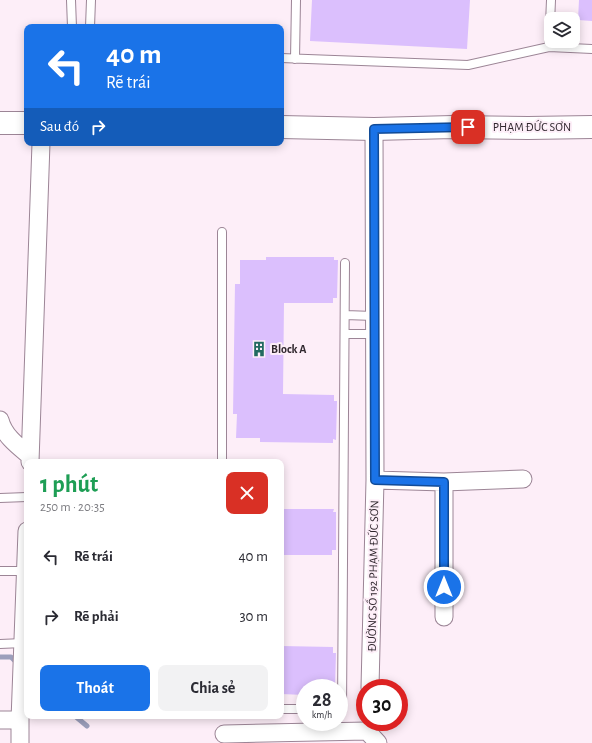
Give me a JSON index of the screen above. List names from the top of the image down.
{
  "streets": {
    "street": ["PHẠM ĐỨC SƠN", "ĐƯỜNG SỐ 192 PHẠM ĐỨC SƠN"]
  },
  "crossings": [
    ["PHẠM ĐỨC SƠN", "ĐƯỜNG SỐ 192 PHẠM ĐỨC SƠN"]
  ],
  "places": {
    "building": ["Block A"]
  },
  "page": {
    "turn": ["40 m", "Rẽ trái"],
    "then": "Sau đó",
    "heading": ["1 phút", "250 m · 20:35"],
    "list": [
      {
        "name": "Rẽ trái",
        "value": "40 m"
      },
      {
        "name": "Rẽ phải",
        "value": "30 m"
      }
    ],
    "buttons": ["Thoát", "Chia sẻ"],
    "speed": "28 km/h",
    "limit": "30"
  }
}
